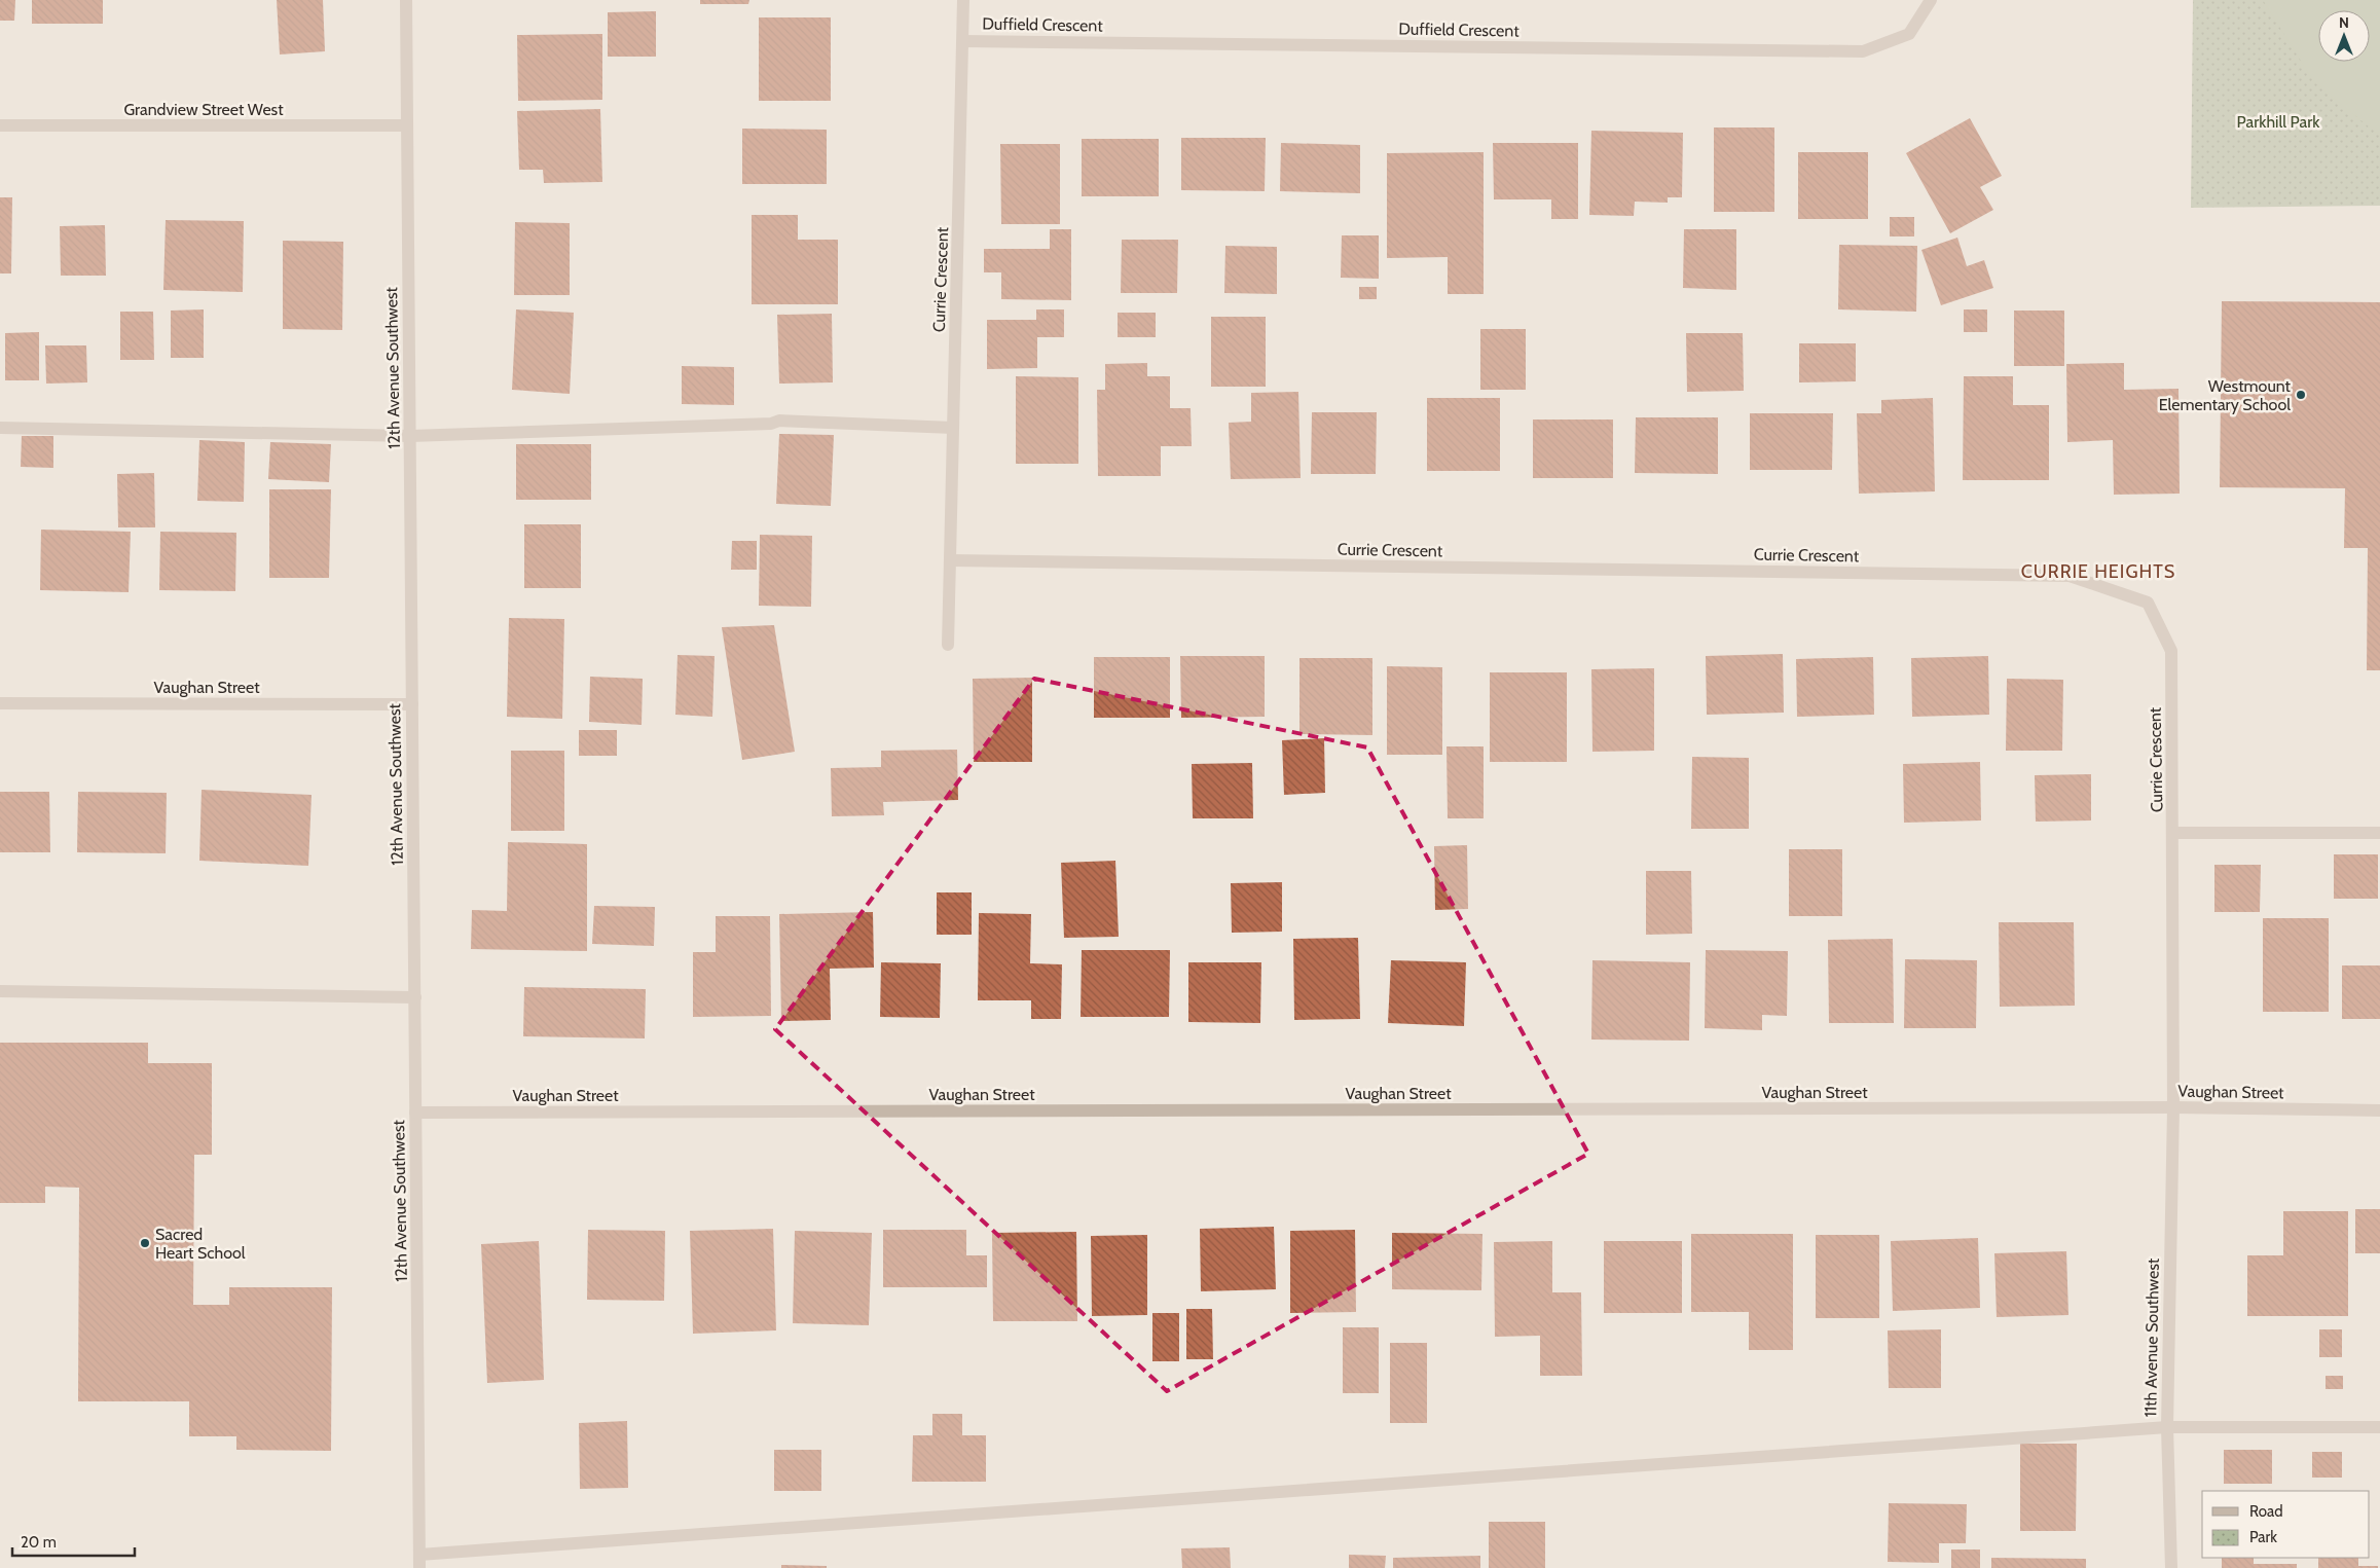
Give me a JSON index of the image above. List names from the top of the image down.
{
  "streets": {
    "street": [
      "Duffield Crescent",
      "Grandview Street West",
      "Currie Crescent",
      "12th Avenue Southwest",
      "Vaughan Street",
      "11th Avenue Southwest"
    ]
  },
  "crossings": [
    ["Duffield Crescent", "Currie Crescent"],
    ["Grandview Street West", "12th Avenue Southwest"],
    ["Currie Crescent", "Vaughan Street"],
    ["Currie Crescent", "11th Avenue Southwest"],
    ["12th Avenue Southwest", "Vaughan Street"],
    ["Vaughan Street", "11th Avenue Southwest"]
  ],
  "districts": ["CURRIE HEIGHTS"],
  "parks": ["Parkhill Park"],
  "places": ["Westmount Elementary School", "Sacred Heart School"],
  "legend": ["Road", "Park"],
  "scale_bar": "20 m",
  "north": "top"
}
